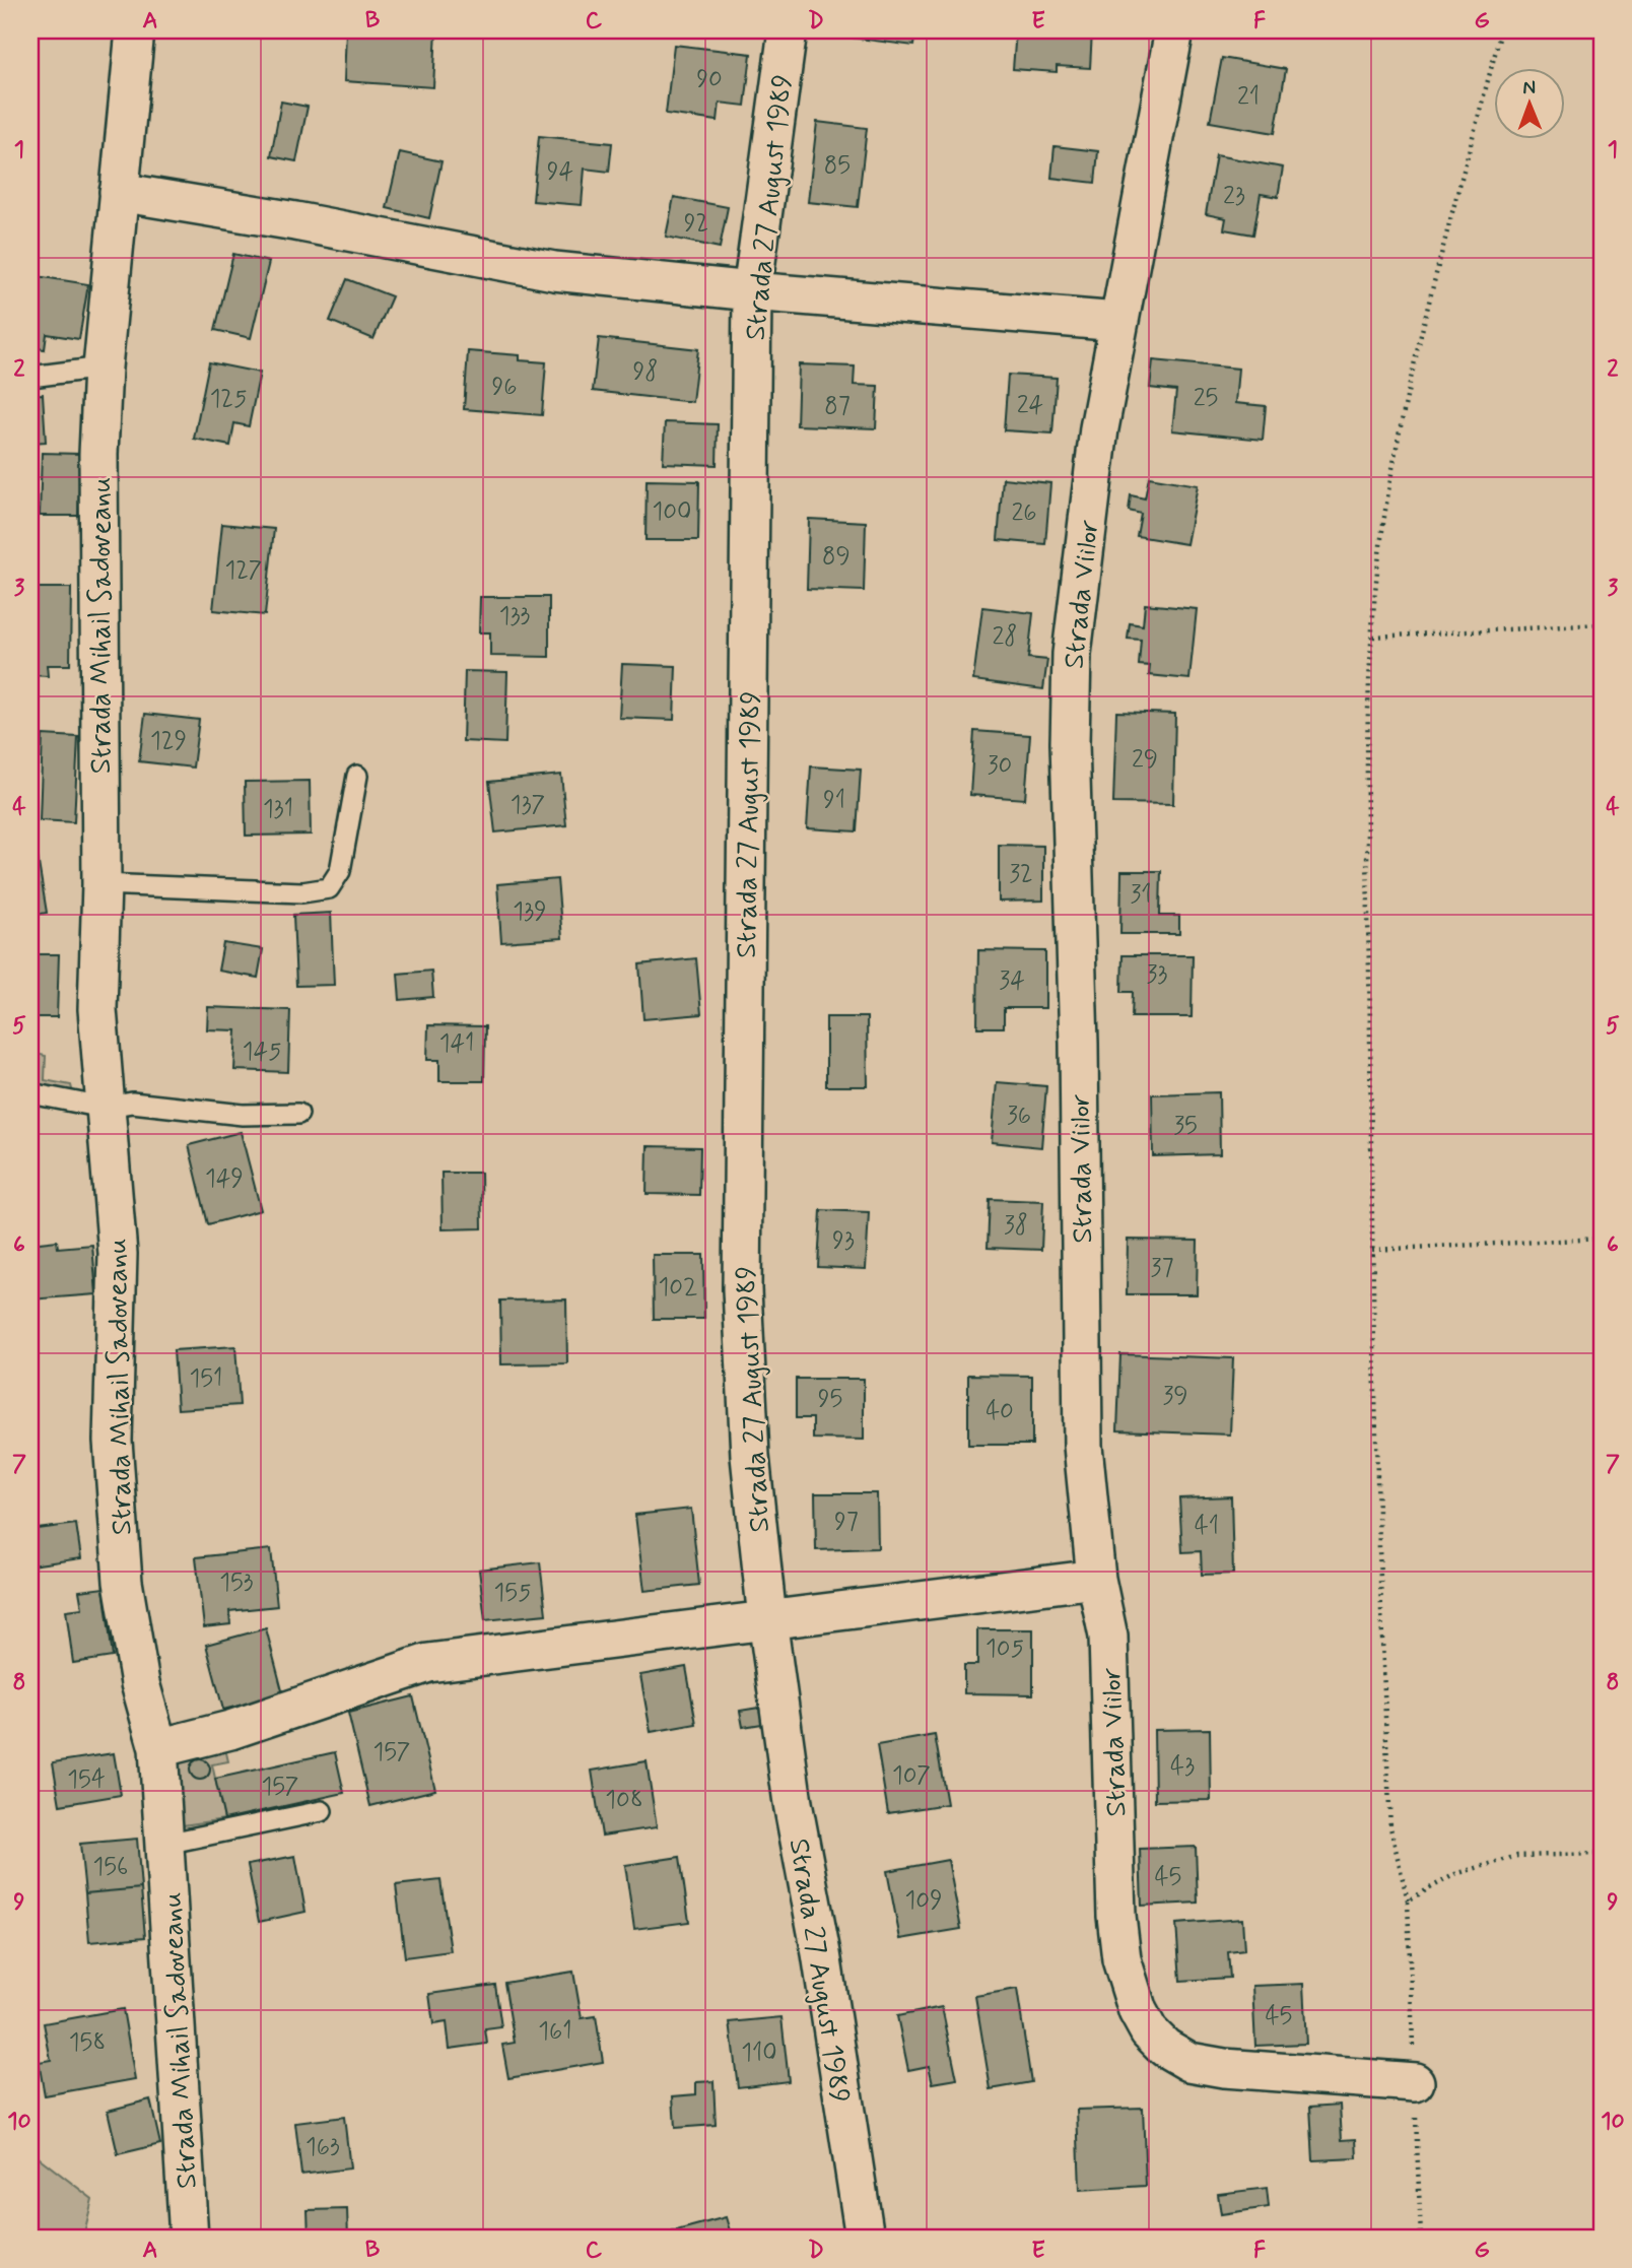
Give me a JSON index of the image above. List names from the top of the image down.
{
  "streets": {
    "street": ["Strada 27 August 1989", "Strada Viilor", "Strada Mihail Sadoveanu"]
  },
  "house_numbers": [
    "90",
    "21",
    "85",
    "94",
    "23",
    "92",
    "98",
    "96",
    "25",
    "125",
    "24",
    "87",
    "100",
    "26",
    "89",
    "127",
    "133",
    "28",
    "129",
    "29",
    "30",
    "91",
    "137",
    "131",
    "32",
    "31",
    "139",
    "33",
    "34",
    "141",
    "145",
    "36",
    "35",
    "149",
    "38",
    "93",
    "37",
    "102",
    "151",
    "39",
    "95",
    "40",
    "97",
    "41",
    "153",
    "155",
    "105",
    "157",
    "43",
    "107",
    "154",
    "157",
    "108",
    "156",
    "45",
    "109",
    "45",
    "161",
    "158",
    "110",
    "163"
  ],
  "north": "top",
  "grid": {
    "columns": [
      "A",
      "B",
      "C",
      "D",
      "E",
      "F",
      "G"
    ],
    "rows": [
      "1",
      "2",
      "3",
      "4",
      "5",
      "6",
      "7",
      "8",
      "9",
      "10"
    ]
  }
}
